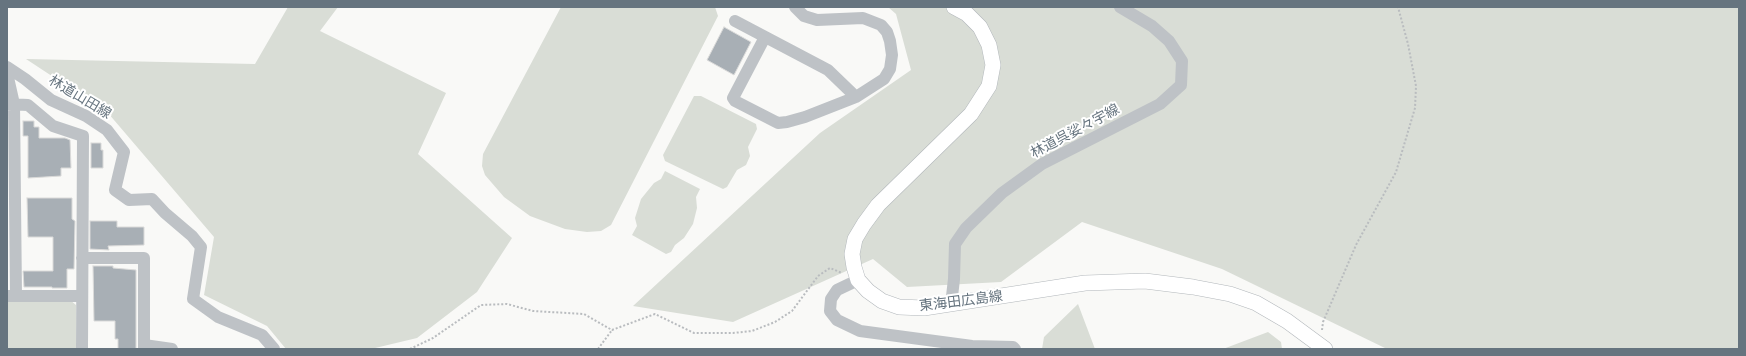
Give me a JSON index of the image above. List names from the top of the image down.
{
  "streets": {
    "main road": ["東海田広島線"],
    "street": ["林道山田線", "林道呉娑々宇線"]
  },
  "crossings": [
    ["林道呉娑々宇線", "東海田広島線"]
  ]
}
